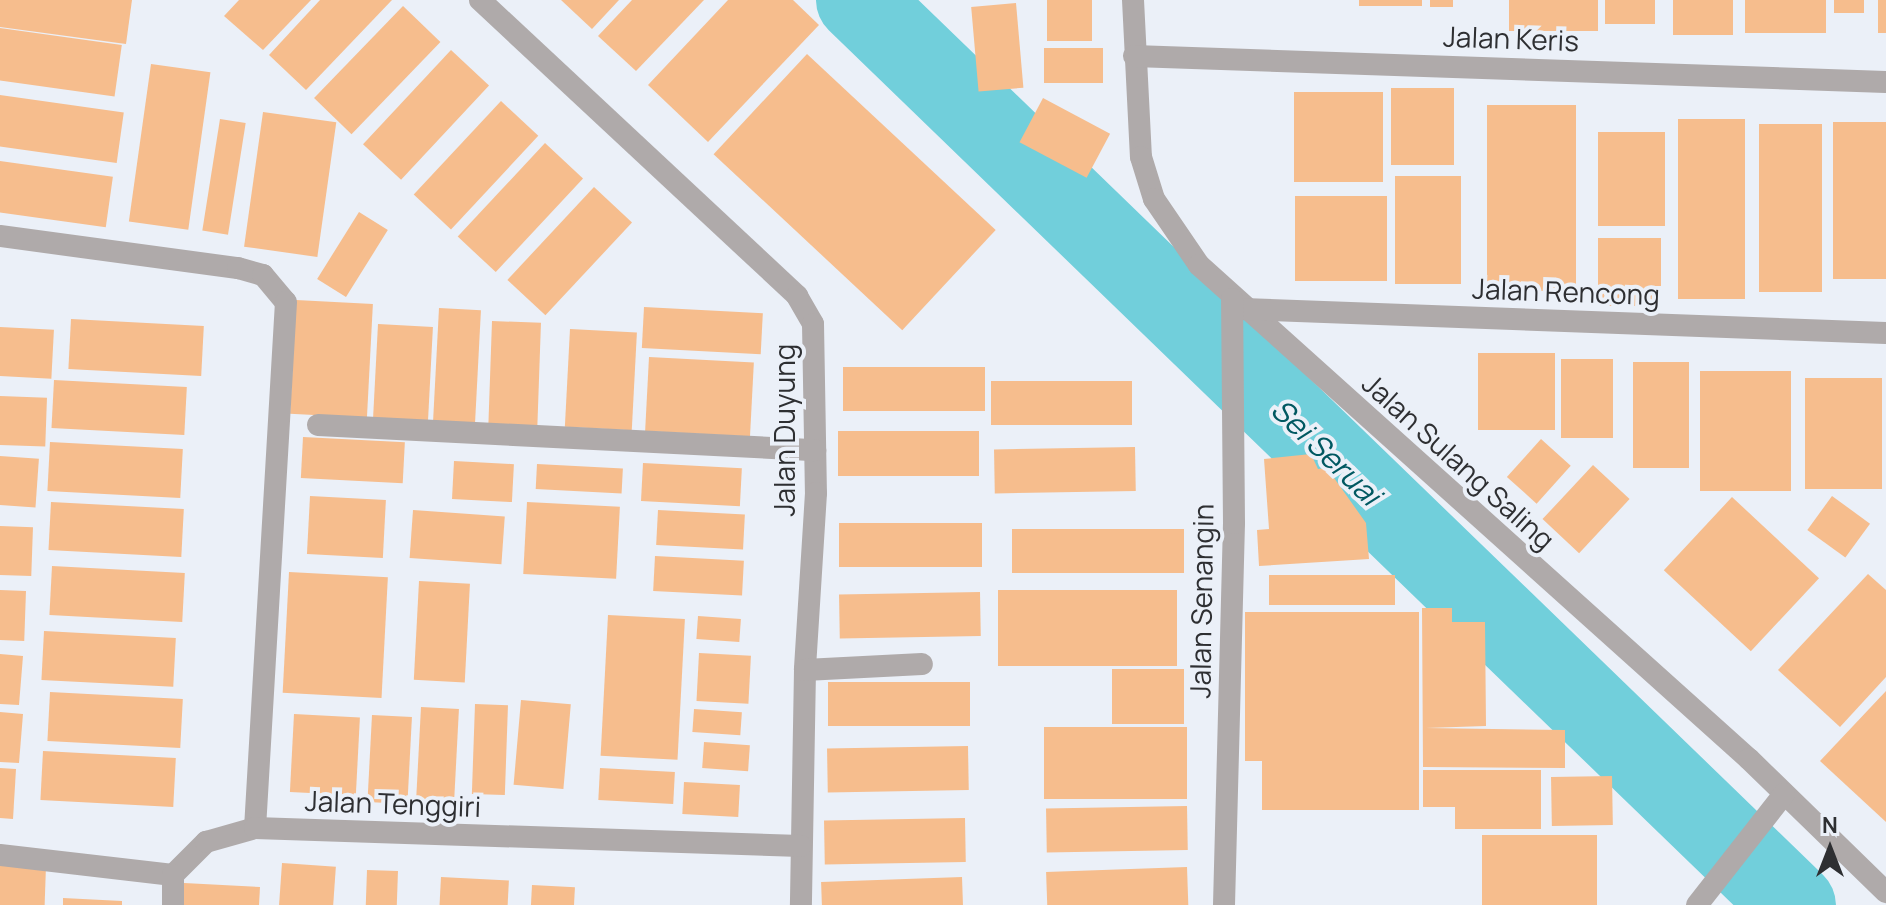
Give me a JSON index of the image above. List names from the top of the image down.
{
  "streets": {
    "street": [
      "Jalan Keris",
      "Jalan Rencong",
      "Jalan Duyung",
      "Jalan Sulang Saling",
      "Jalan Senangin",
      "Jalan Tenggiri"
    ]
  },
  "crossings": [
    ["Jalan Keris", "Jalan Sulang Saling"],
    ["Jalan Rencong", "Jalan Sulang Saling"],
    ["Jalan Rencong", "Jalan Senangin"],
    ["Jalan Duyung", "Jalan Tenggiri"],
    ["Jalan Sulang Saling", "Jalan Senangin"]
  ],
  "water": ["Sei Seruai"],
  "north": "top"
}
